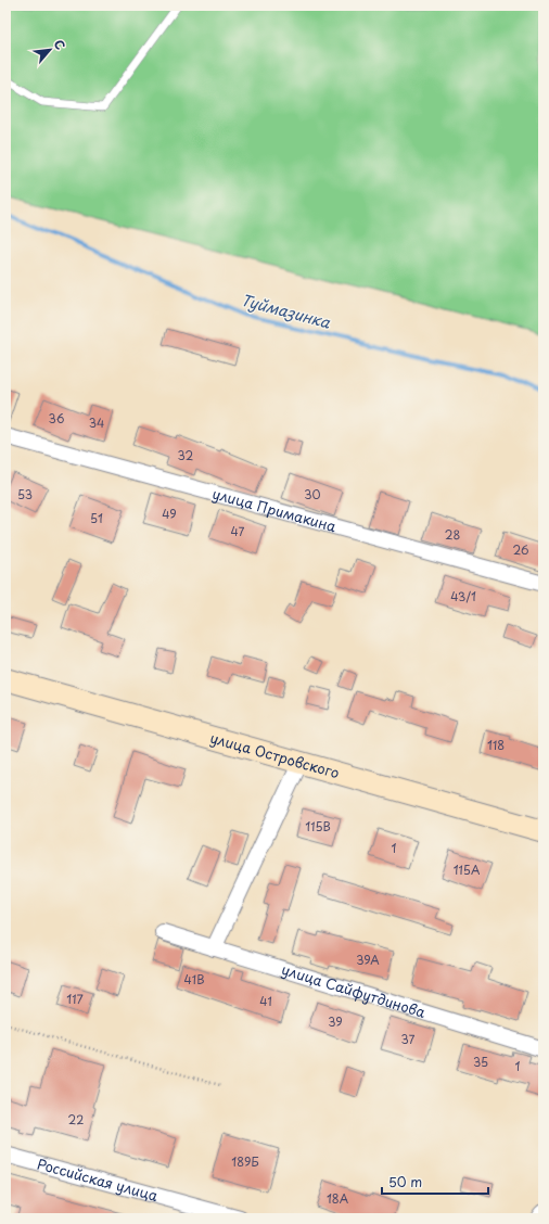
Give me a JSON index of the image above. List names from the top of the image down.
{
  "streets": {
    "main road": ["улица Островского"],
    "street": ["улица Примакина", "улица Сайфутдинова", "Российская улица"]
  },
  "water": ["Туймазинка"],
  "house_numbers": [
    "36",
    "34",
    "32",
    "53",
    "30",
    "49",
    "51",
    "47",
    "28",
    "26",
    "43/1",
    "118",
    "115В",
    "1",
    "115А",
    "39А",
    "41В",
    "117",
    "41",
    "39",
    "37",
    "35",
    "1",
    "22",
    "189Б",
    "18А"
  ],
  "scale_bar": "50 m",
  "north": "top right"
}
